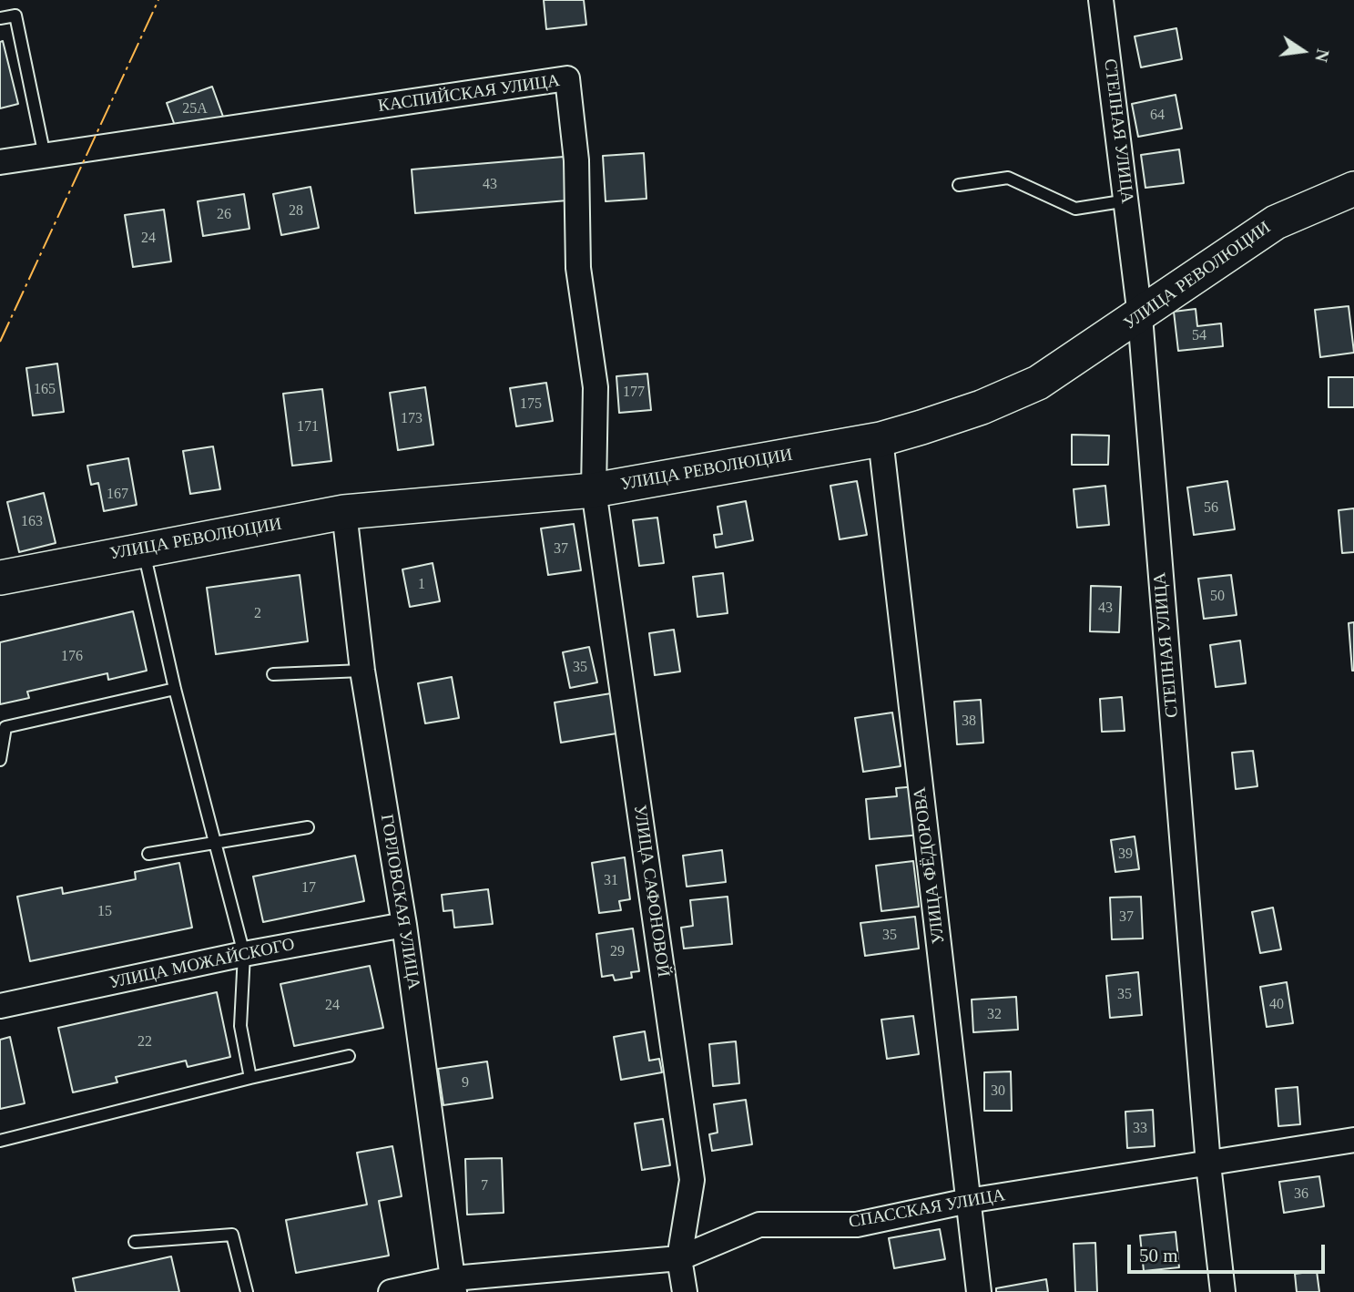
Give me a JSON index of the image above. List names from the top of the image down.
{
  "streets": {
    "street": [
      "КАСПИЙСКАЯ УЛИЦА",
      "СТЕПНАЯ УЛИЦА",
      "УЛИЦА РЕВОЛЮЦИИ",
      "УЛИЦА ФЁДОРОВА",
      "УЛИЦА САФОНОВОЙ",
      "ГОРЛОВСКАЯ УЛИЦА",
      "УЛИЦА МОЖАЙСКОГО",
      "СПАССКАЯ УЛИЦА"
    ]
  },
  "crossings": [
    ["КАСПИЙСКАЯ УЛИЦА", "УЛИЦА РЕВОЛЮЦИИ"],
    ["КАСПИЙСКАЯ УЛИЦА", "УЛИЦА САФОНОВОЙ"],
    ["СТЕПНАЯ УЛИЦА", "УЛИЦА РЕВОЛЮЦИИ"],
    ["СТЕПНАЯ УЛИЦА", "СПАССКАЯ УЛИЦА"],
    ["УЛИЦА РЕВОЛЮЦИИ", "УЛИЦА ФЁДОРОВА"],
    ["УЛИЦА РЕВОЛЮЦИИ", "УЛИЦА САФОНОВОЙ"],
    ["УЛИЦА РЕВОЛЮЦИИ", "ГОРЛОВСКАЯ УЛИЦА"],
    ["УЛИЦА ФЁДОРОВА", "СПАССКАЯ УЛИЦА"],
    ["УЛИЦА САФОНОВОЙ", "СПАССКАЯ УЛИЦА"],
    ["ГОРЛОВСКАЯ УЛИЦА", "УЛИЦА МОЖАЙСКОГО"],
    ["ГОРЛОВСКАЯ УЛИЦА", "СПАССКАЯ УЛИЦА"]
  ],
  "house_numbers": [
    "25А",
    "64",
    "43",
    "28",
    "26",
    "24",
    "54",
    "165",
    "177",
    "175",
    "173",
    "171",
    "167",
    "56",
    "163",
    "37",
    "1",
    "50",
    "43",
    "2",
    "176",
    "35",
    "38",
    "39",
    "31",
    "17",
    "15",
    "37",
    "35",
    "29",
    "35",
    "40",
    "24",
    "32",
    "22",
    "9",
    "30",
    "33",
    "7",
    "36"
  ],
  "scale_bar": "50 m",
  "north": "right"
}
